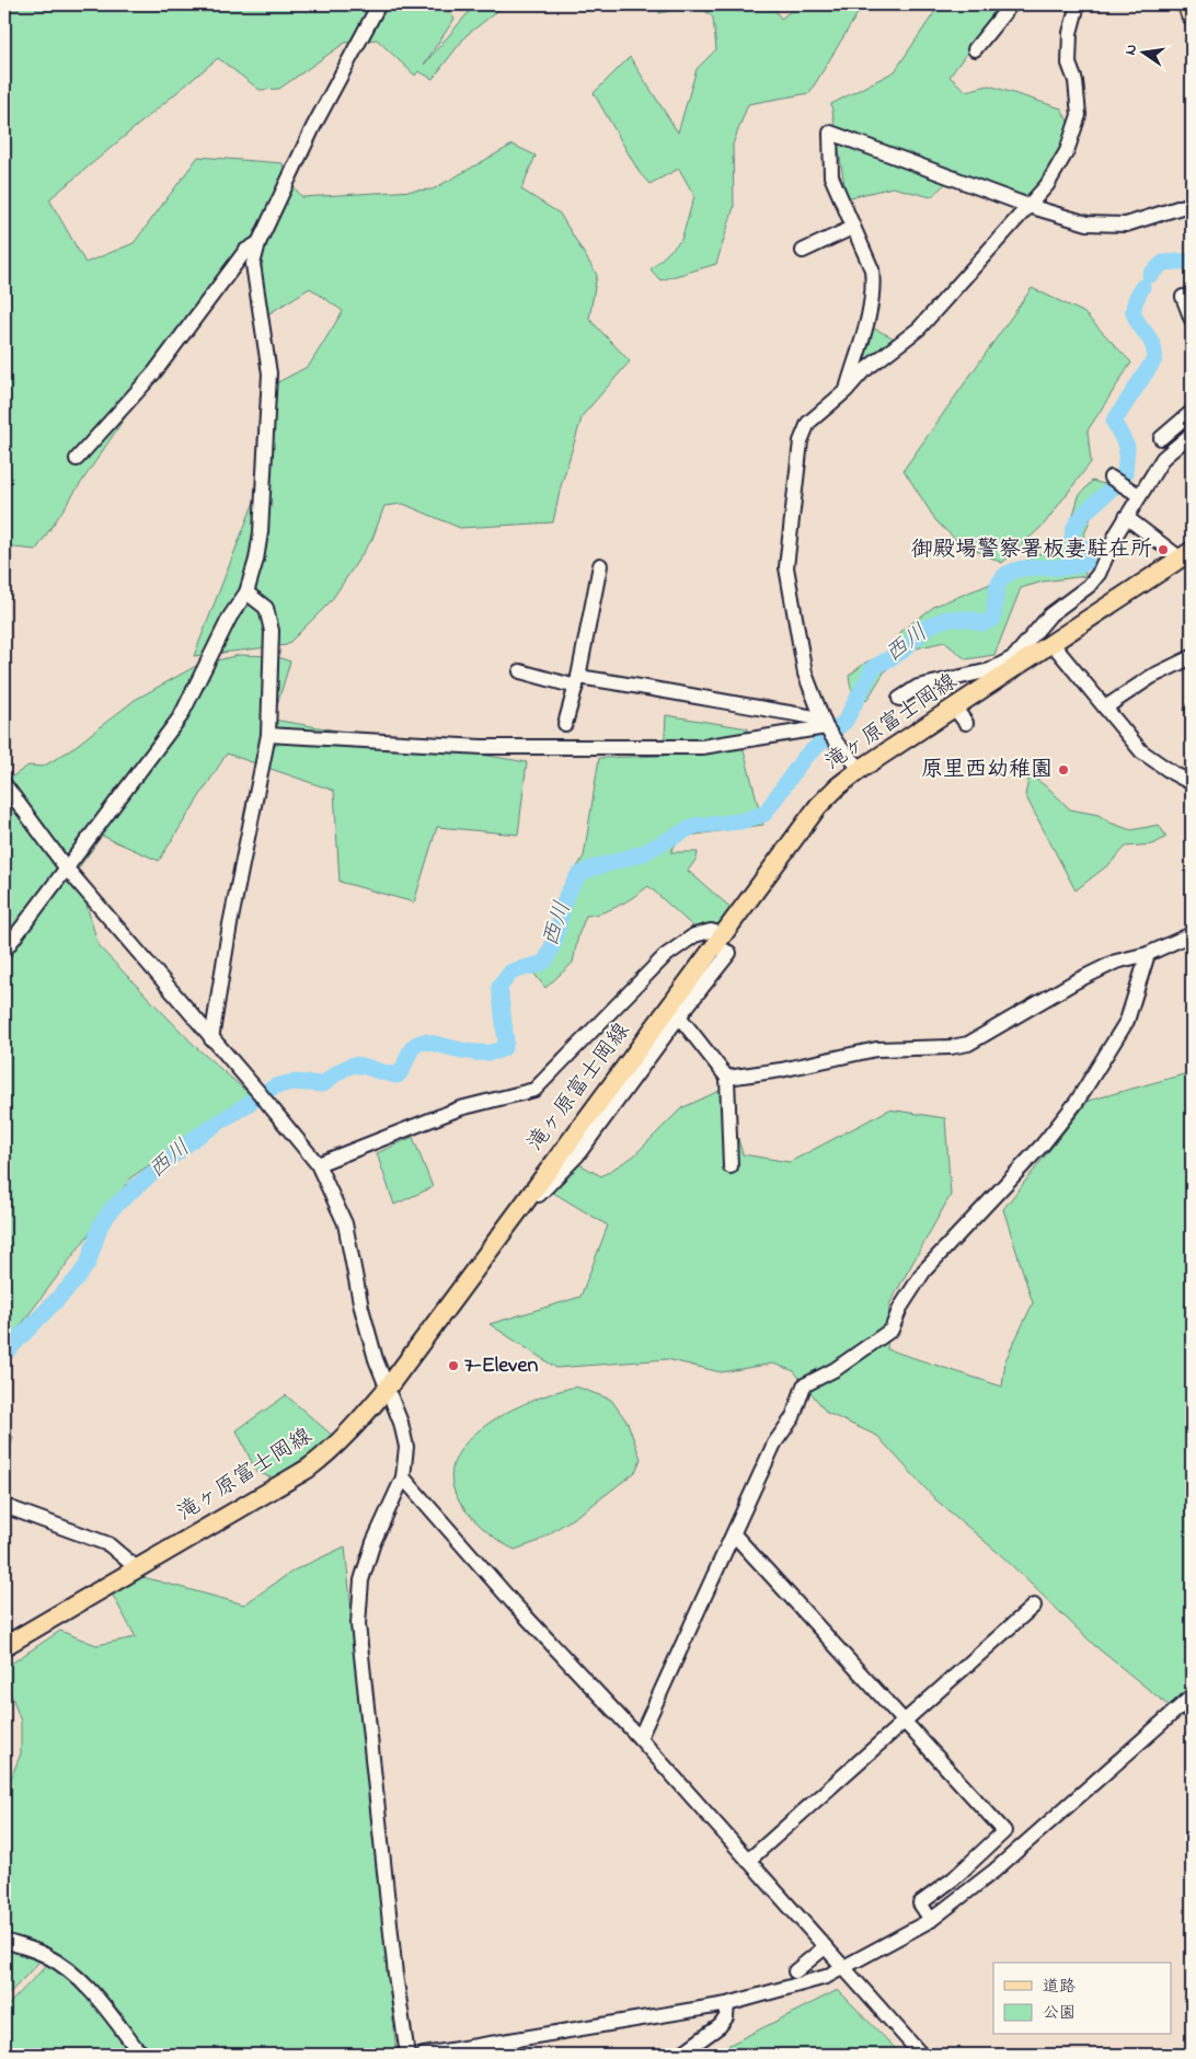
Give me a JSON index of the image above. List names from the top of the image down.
{
  "streets": {
    "main road": ["滝ヶ原富士岡線"]
  },
  "water": ["西川"],
  "places": ["御殿場警察署板妻駐在所", "原里西幼稚園", "7-Eleven"],
  "legend": ["道路", "公園"],
  "north": "left"
}
